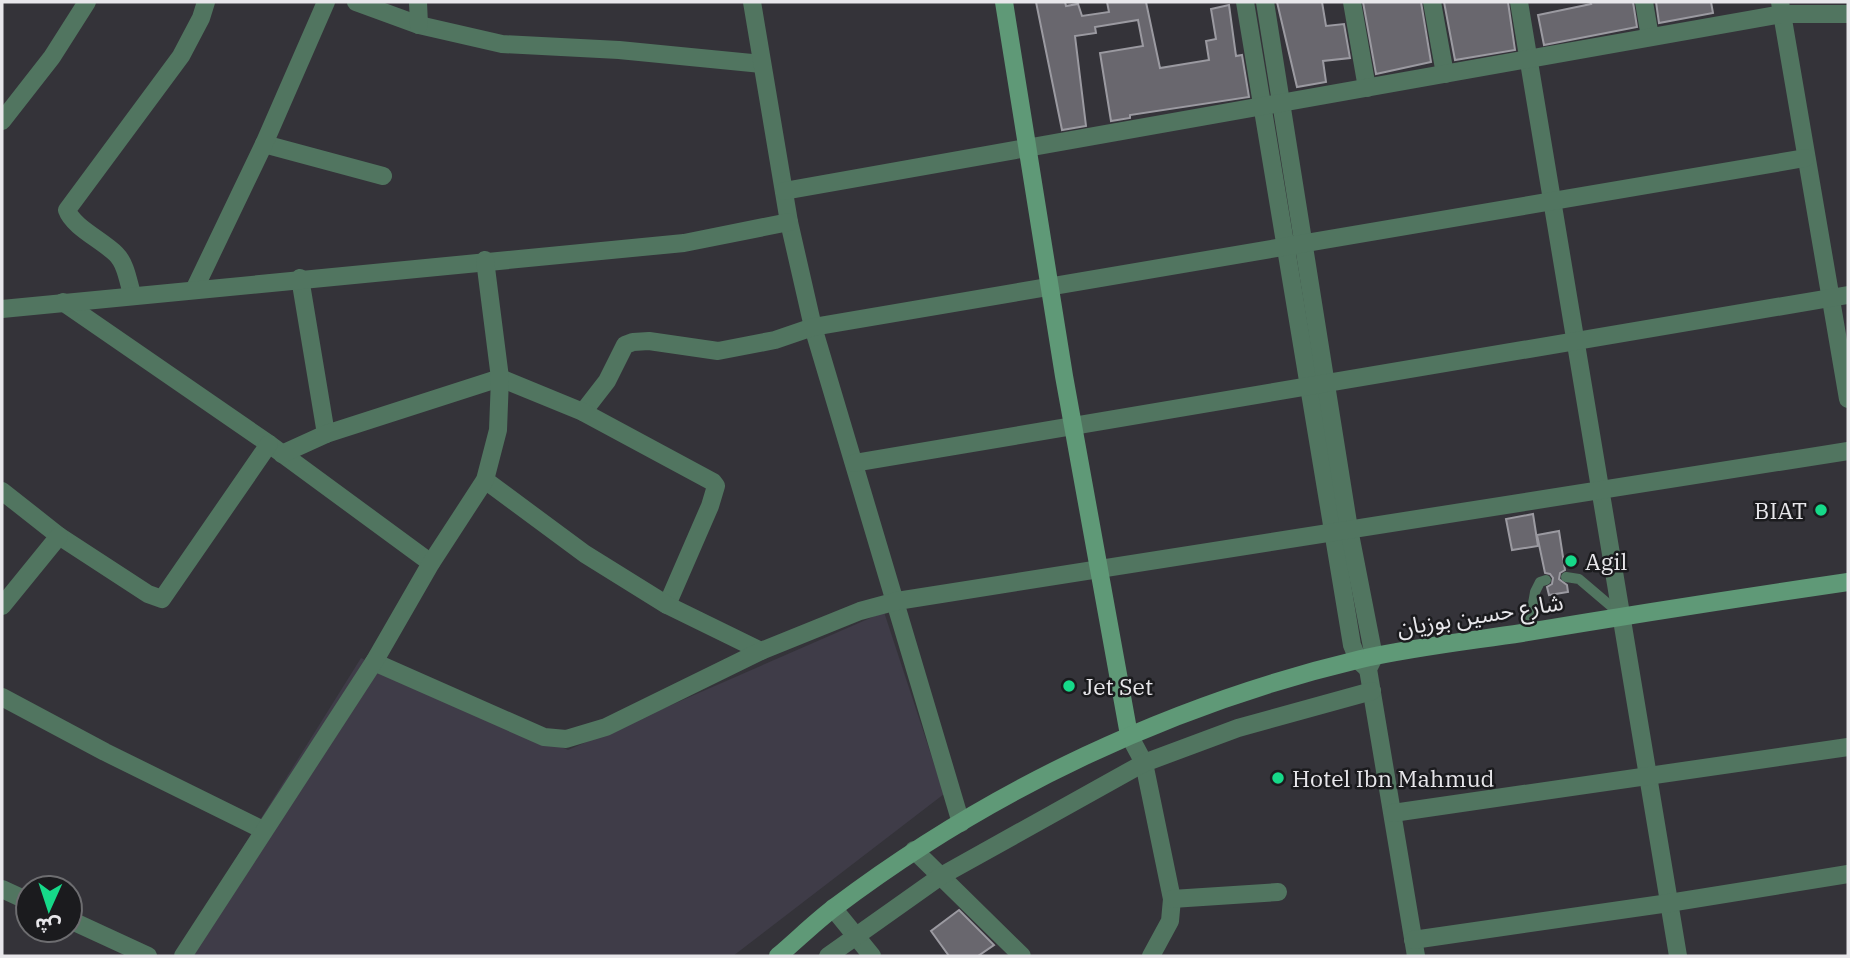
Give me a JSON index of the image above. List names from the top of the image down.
{
  "streets": {
    "main road": ["شارع حسين بوزيان"]
  },
  "places": [
    "BIAT",
    "Agil",
    "Jet Set",
    "Hotel Ibn Mahmud"
  ],
  "north": "bottom"
}
